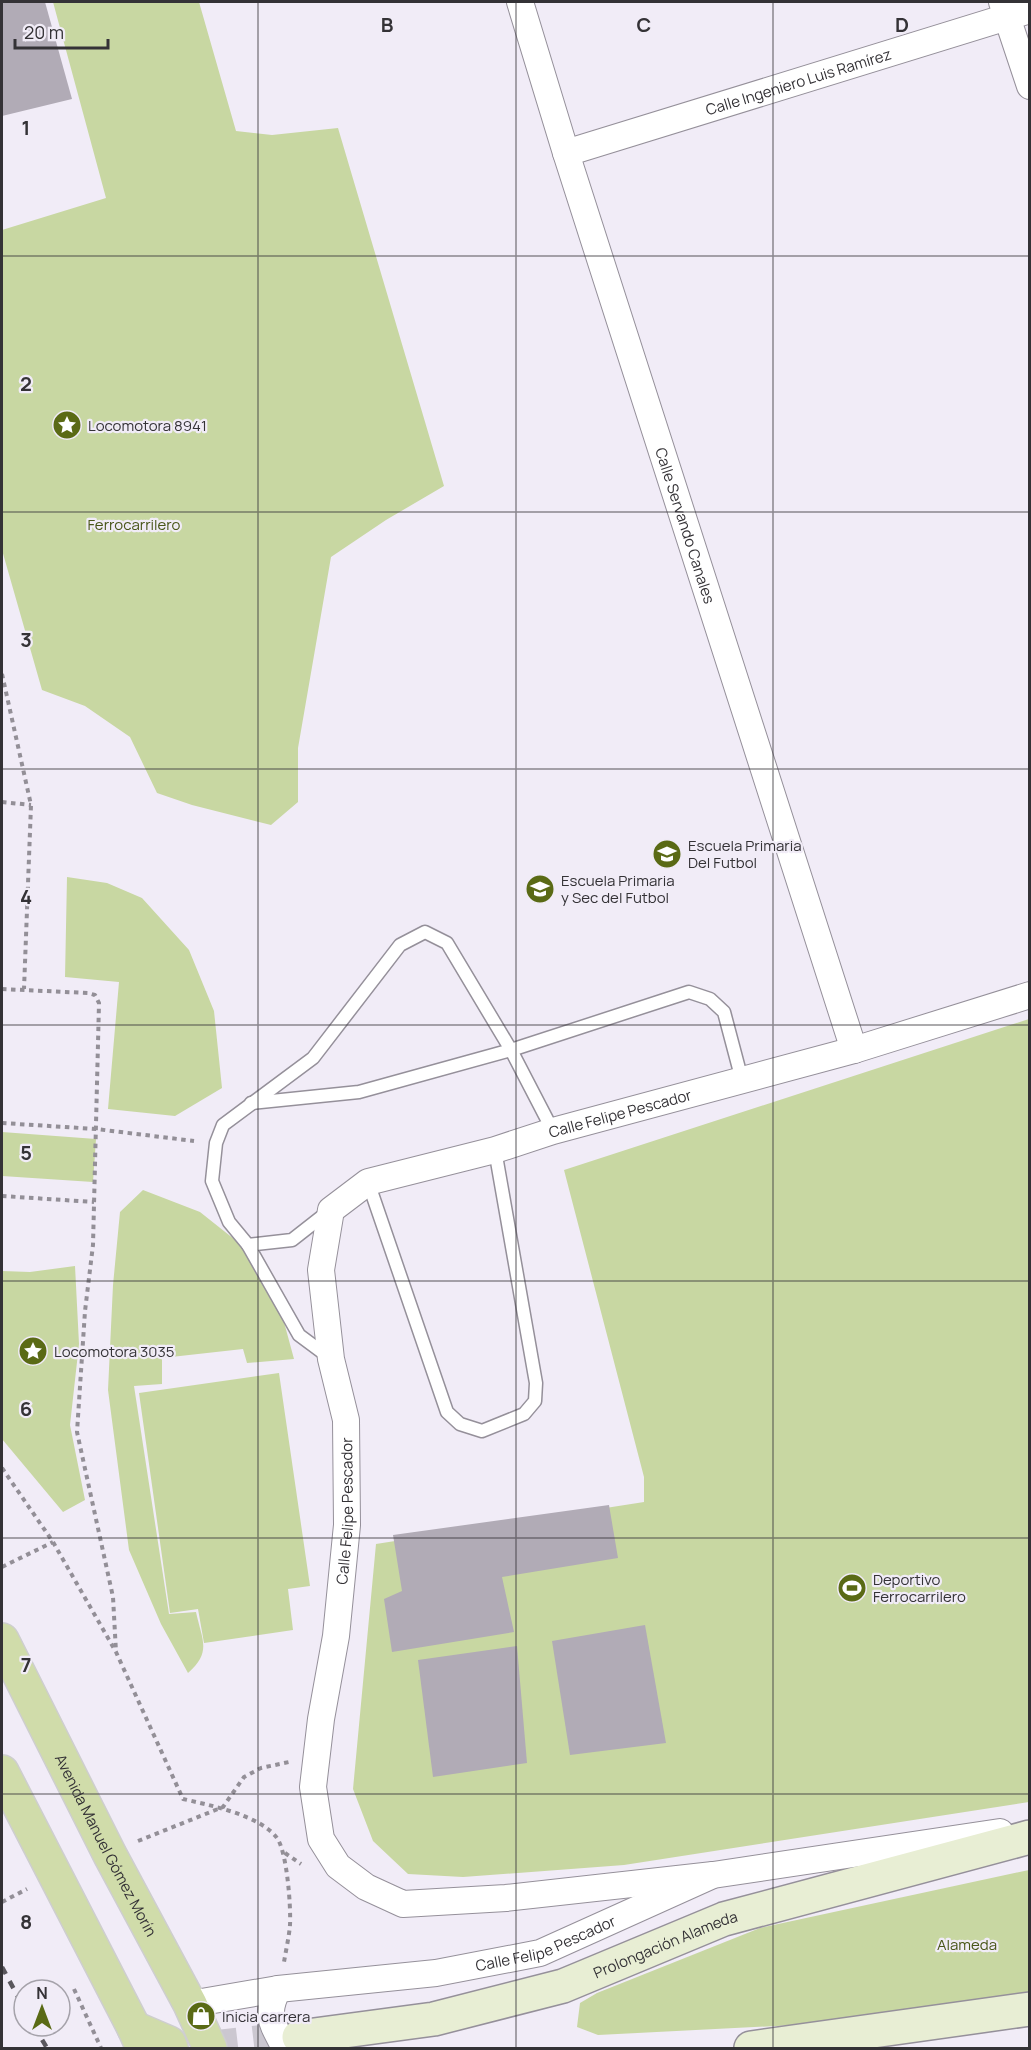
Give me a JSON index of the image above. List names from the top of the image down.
{
  "streets": {
    "main road": ["Avenida Manuel Gómez Morín", "Prolongación Alameda"],
    "street": ["Calle Ingeniero Luis Ramírez", "Calle Servando Canales", "Calle Felipe Pescador"]
  },
  "crossings": [
    ["Calle Ingeniero Luis Ramírez", "Calle Servando Canales"],
    ["Calle Servando Canales", "Calle Felipe Pescador"],
    ["Calle Felipe Pescador", "Avenida Manuel Gómez Morín"]
  ],
  "parks": ["Ferrocarrilero", "Alameda"],
  "places": {
    "place": ["Locomotora 8941", "Locomotora 3035"],
    "school or university": ["Escuela Primaria Del Futbol", "Escuela Primaria y Sec del Futbol"],
    "sports": ["Deportivo Ferrocarrilero"],
    "shop": ["Inicia carrera"]
  },
  "scale_bar": "20 m",
  "north": "top",
  "grid": {
    "columns": ["B", "C", "D"],
    "rows": [
      "1",
      "2",
      "3",
      "4",
      "5",
      "6",
      "7",
      "8"
    ]
  }
}
